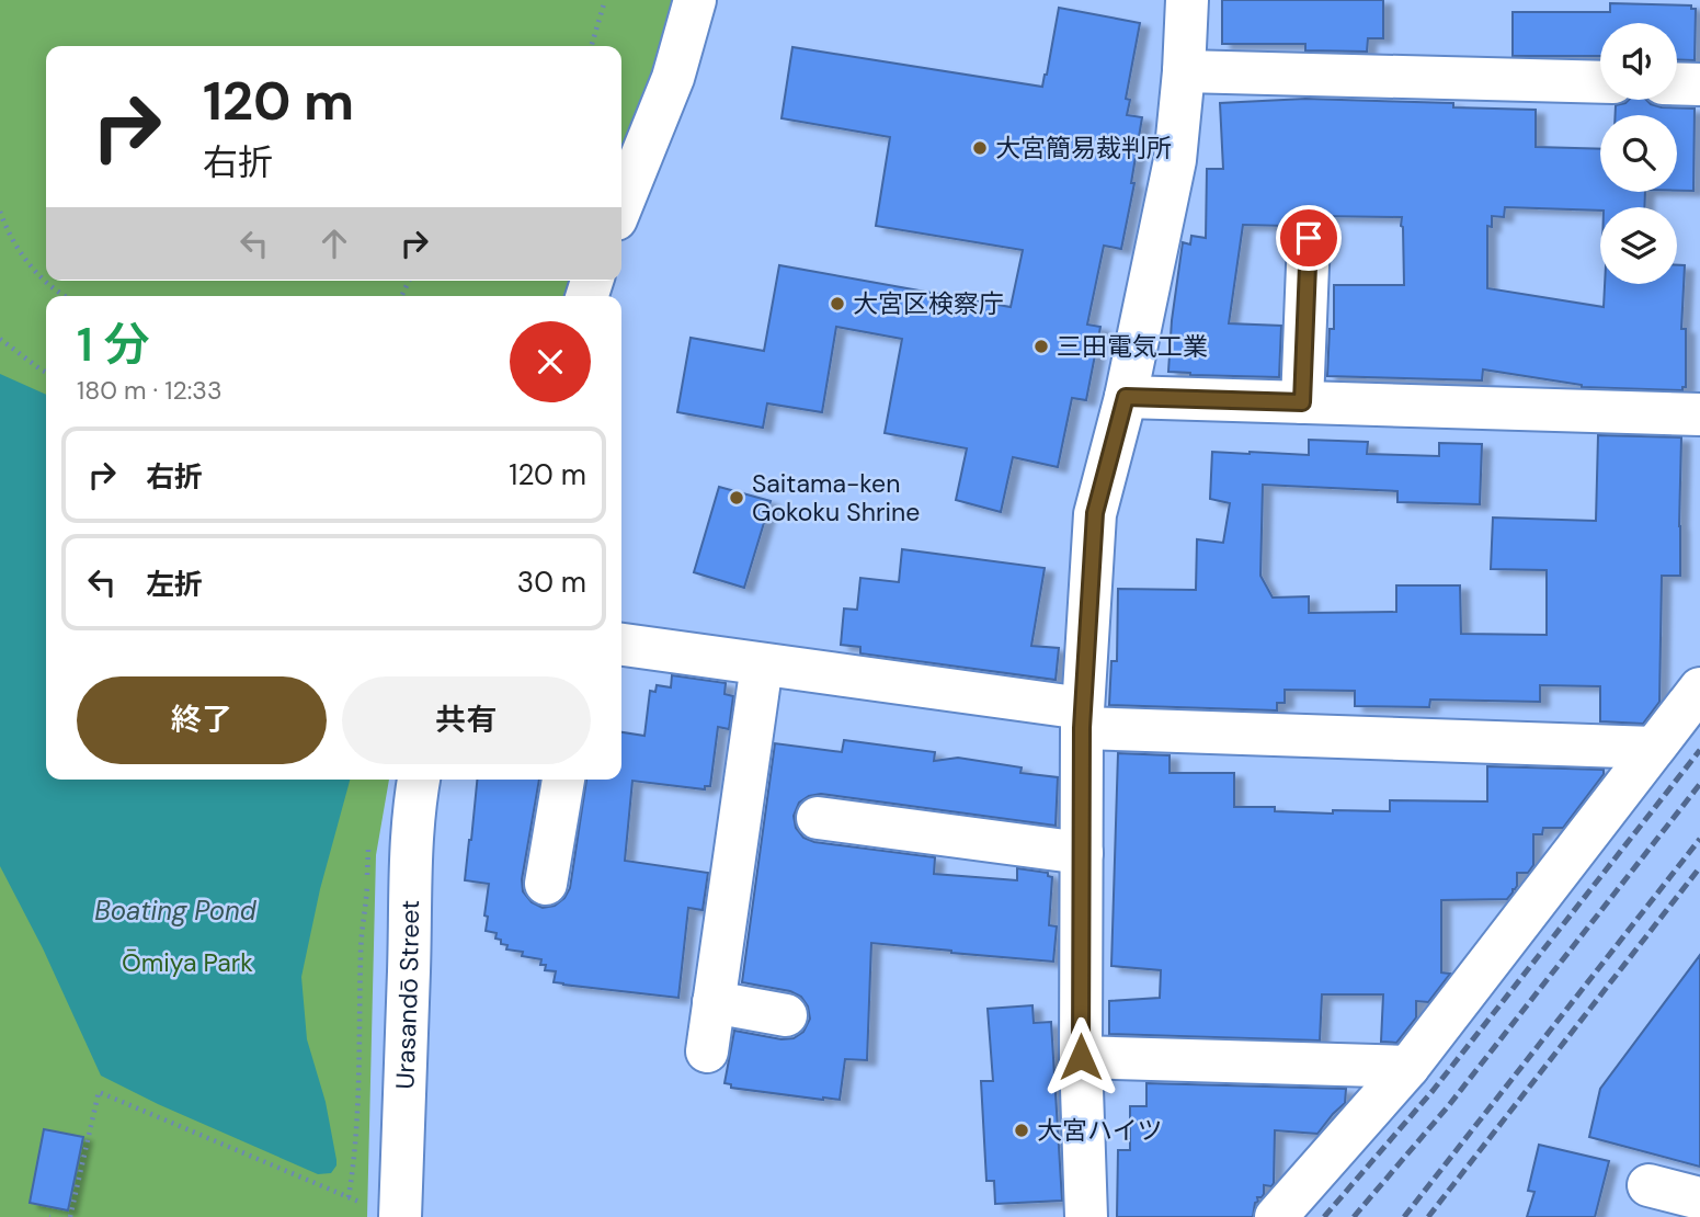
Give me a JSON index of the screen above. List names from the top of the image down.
{
  "streets": {
    "street": ["Urasandō Street"]
  },
  "water": ["Boating Pond"],
  "parks": ["Ōmiya Park"],
  "places": [
    "大宮簡易裁判所",
    "大宮区検察庁",
    "三田電気工業",
    "Saitama-ken Gokoku Shrine",
    "大宮ハイツ"
  ],
  "page": {
    "turn": ["120 m", "右折"],
    "heading": ["1 分", "180 m · 12:33"],
    "list": [
      {
        "name": "右折",
        "value": "120 m"
      },
      {
        "name": "左折",
        "value": "30 m"
      }
    ],
    "buttons": ["終了", "共有"]
  }
}
